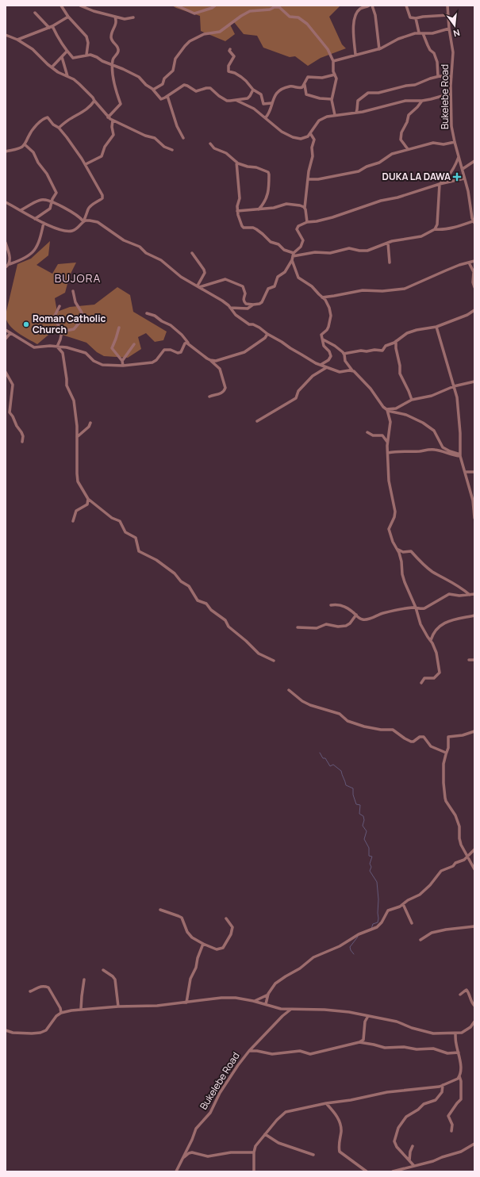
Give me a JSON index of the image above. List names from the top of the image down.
{
  "streets": {
    "street": ["Bukelebe Road"]
  },
  "districts": ["BUJORA"],
  "places": {
    "health": ["DUKA LA DAWA"],
    "other": ["Roman Catholic Church"]
  },
  "north": "bottom"
}
